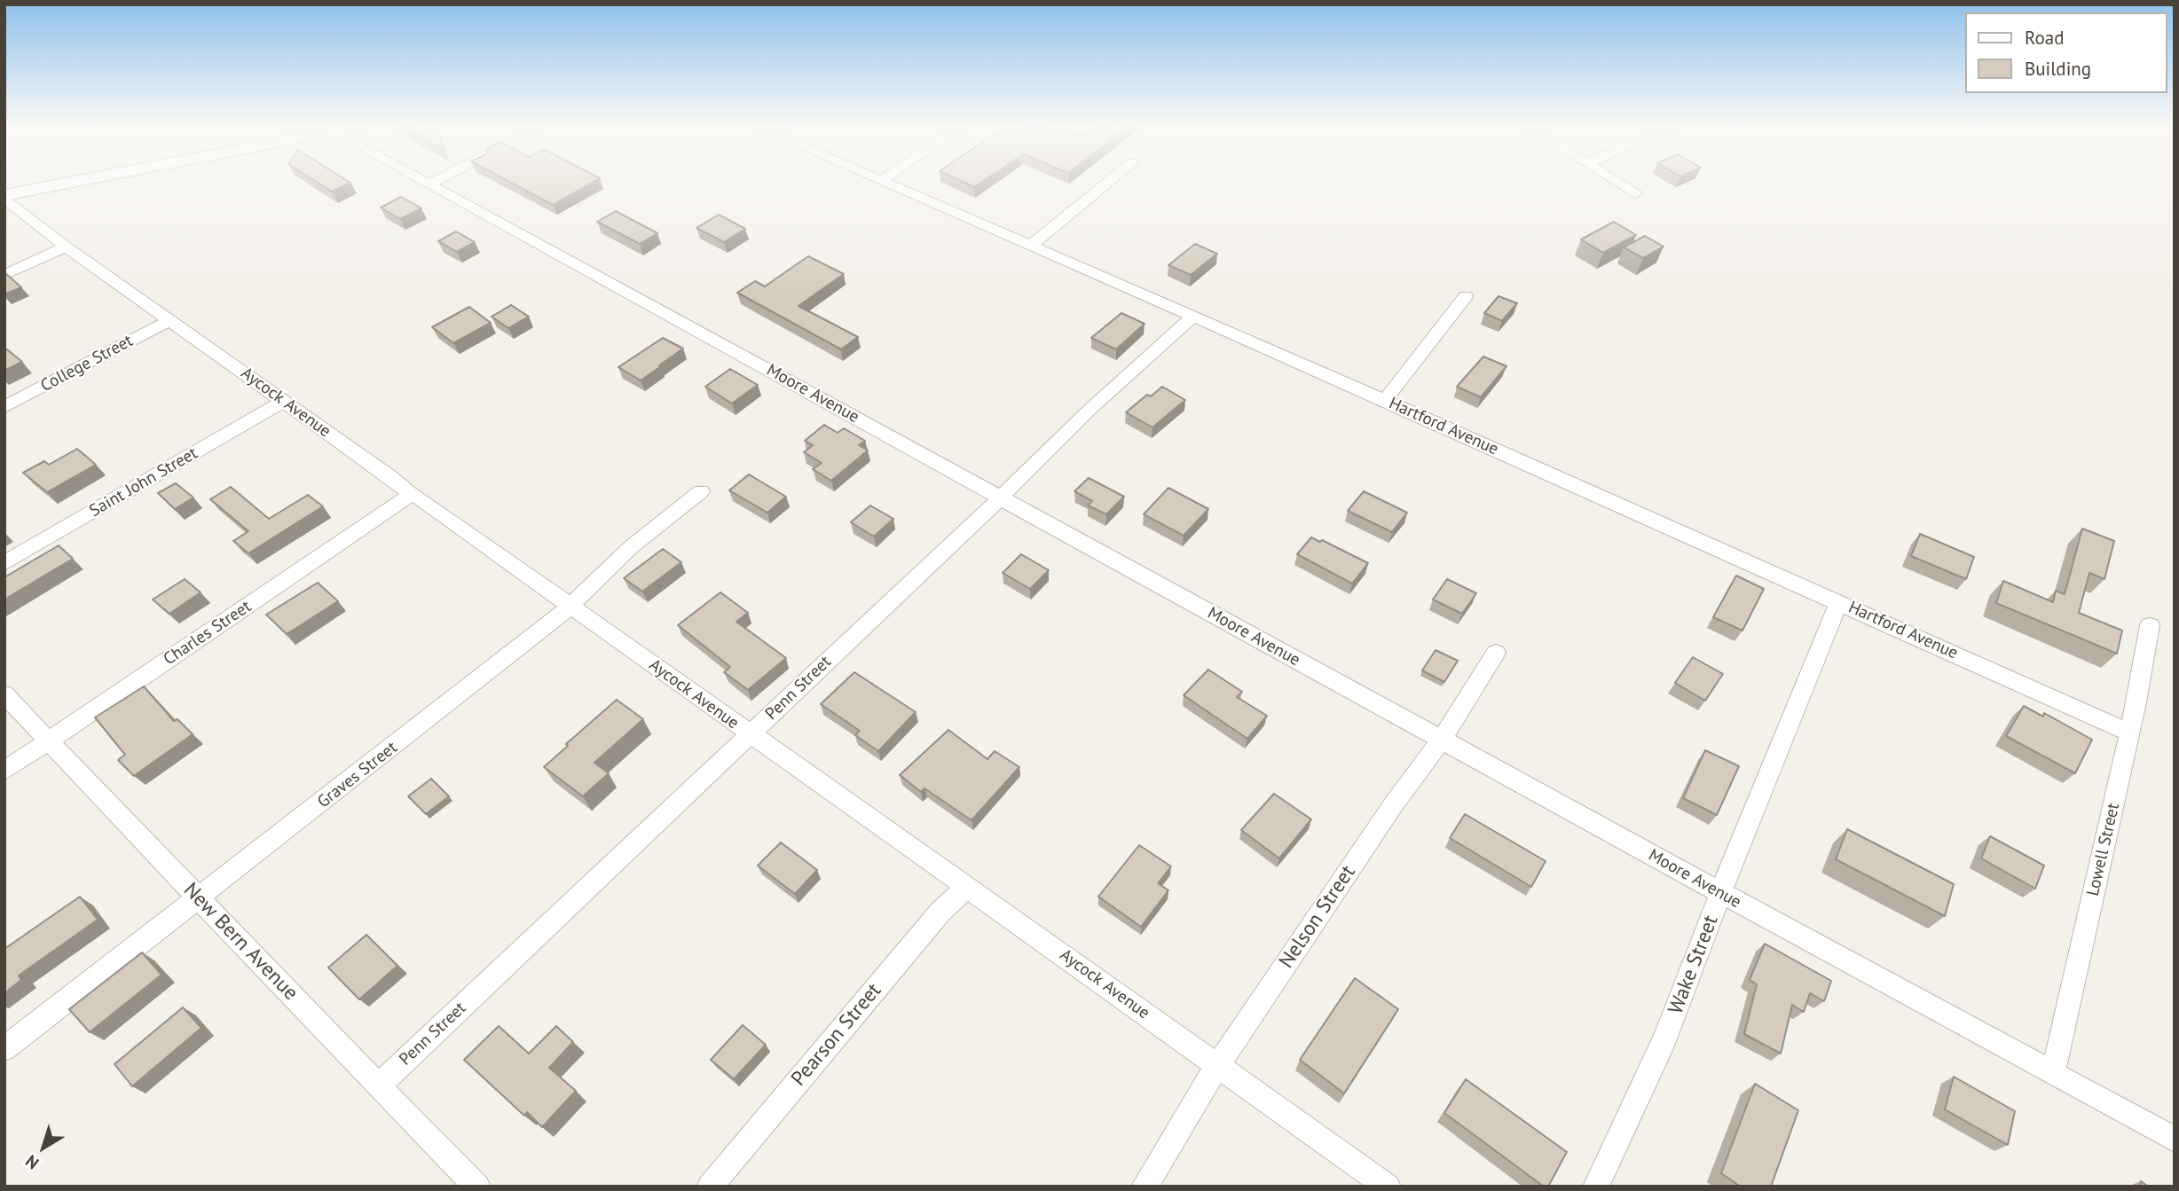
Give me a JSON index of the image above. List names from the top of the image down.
{
  "streets": {
    "street": [
      "College Street",
      "Moore Avenue",
      "Aycock Avenue",
      "Hartford Avenue",
      "Saint John Street",
      "Charles Street",
      "Penn Street",
      "Graves Street",
      "Lowell Street",
      "Nelson Street",
      "New Bern Avenue",
      "Wake Street",
      "Pearson Street"
    ]
  },
  "crossings": [
    ["College Street", "Aycock Avenue"],
    ["Moore Avenue", "Penn Street"],
    ["Moore Avenue", "Lowell Street"],
    ["Moore Avenue", "Nelson Street"],
    ["Moore Avenue", "Wake Street"],
    ["Aycock Avenue", "Saint John Street"],
    ["Aycock Avenue", "Charles Street"],
    ["Aycock Avenue", "Penn Street"],
    ["Aycock Avenue", "Graves Street"],
    ["Aycock Avenue", "Nelson Street"],
    ["Aycock Avenue", "Pearson Street"],
    ["Hartford Avenue", "Penn Street"],
    ["Hartford Avenue", "Lowell Street"],
    ["Hartford Avenue", "Wake Street"],
    ["Charles Street", "New Bern Avenue"],
    ["Penn Street", "New Bern Avenue"],
    ["Graves Street", "New Bern Avenue"]
  ],
  "legend": ["Road", "Building"],
  "north": "bottom left"
}
